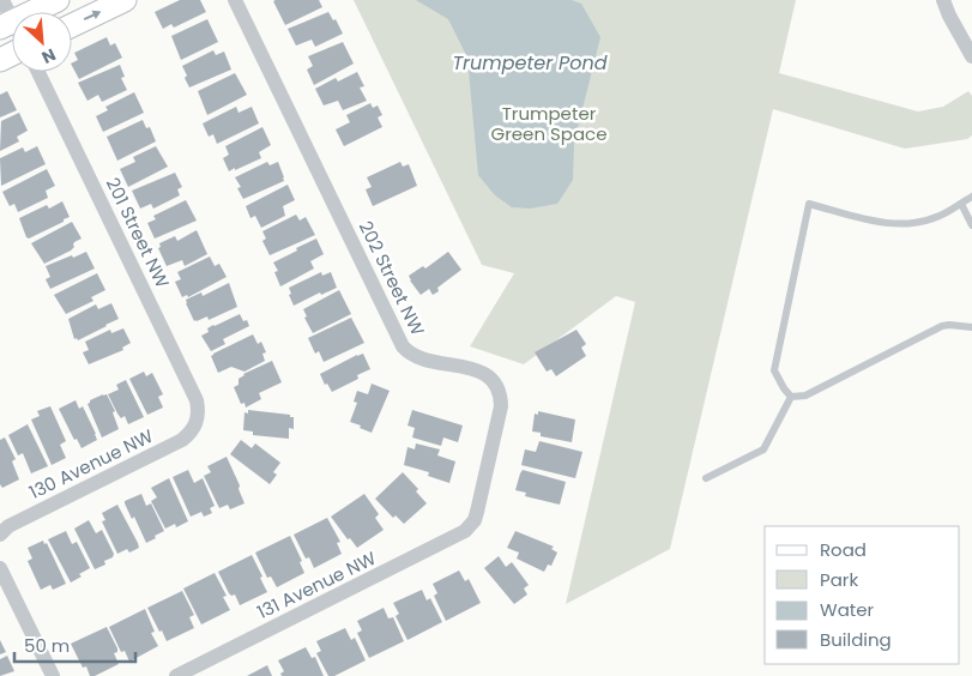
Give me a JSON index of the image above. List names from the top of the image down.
{
  "streets": {
    "street": [
      "201 Street NW",
      "202 Street NW",
      "130 Avenue NW",
      "131 Avenue NW"
    ]
  },
  "crossings": [
    ["201 Street NW", "130 Avenue NW"],
    ["202 Street NW", "131 Avenue NW"]
  ],
  "water": ["Trumpeter Pond"],
  "parks": ["Trumpeter Green Space"],
  "legend": [
    "Road",
    "Park",
    "Water",
    "Building"
  ],
  "scale_bar": "50 m",
  "north": "bottom right"
}
